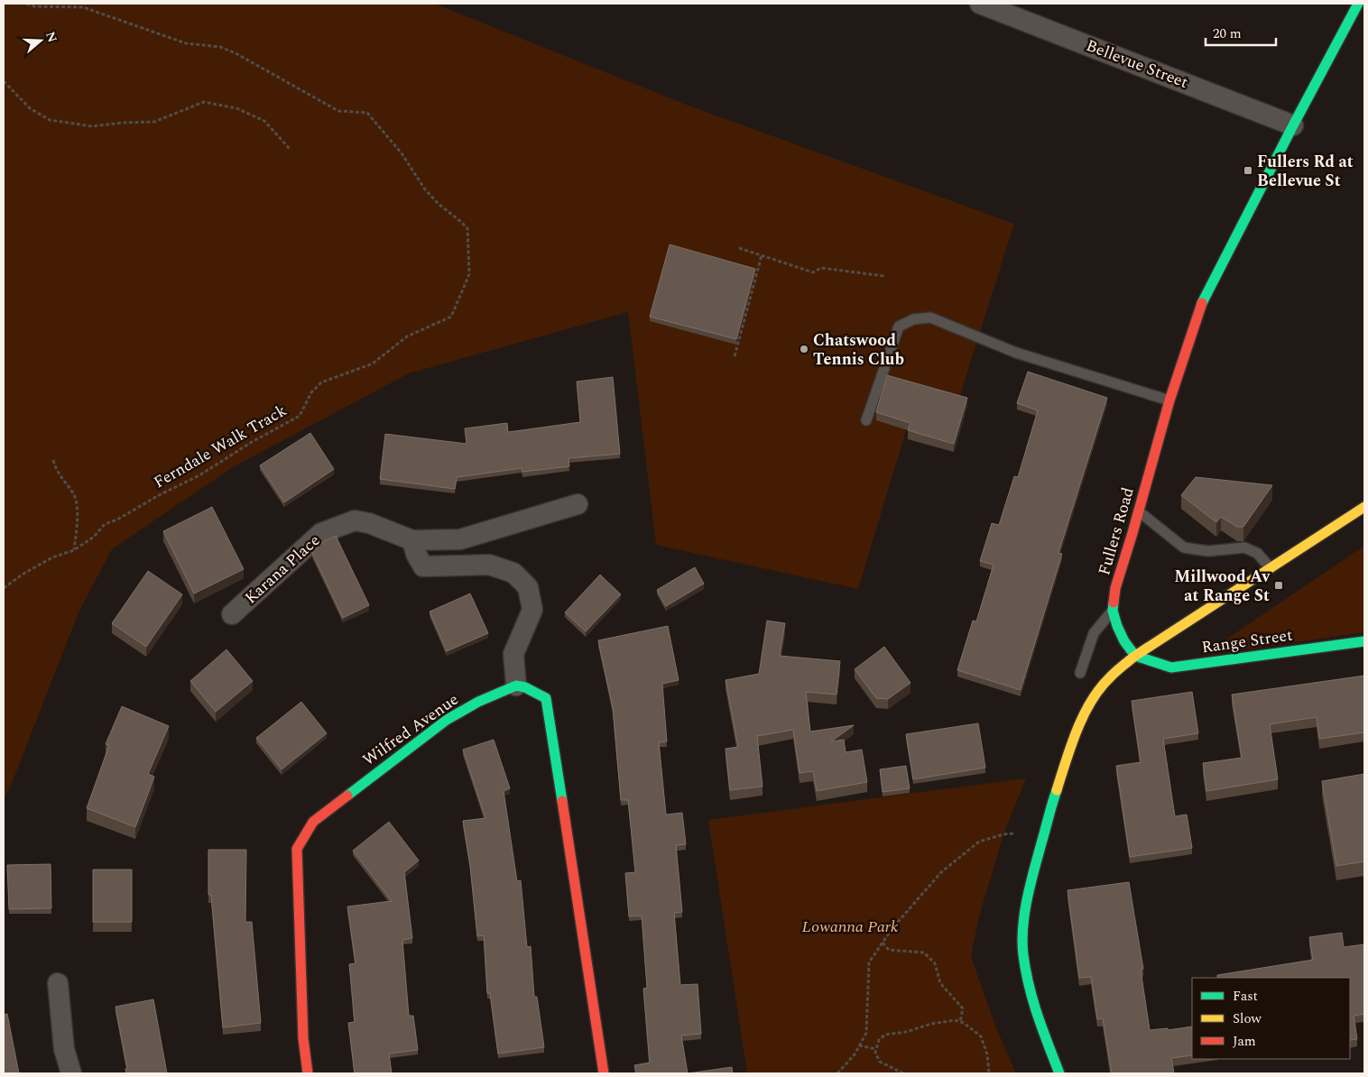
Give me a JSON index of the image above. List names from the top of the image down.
{
  "streets": {
    "street": [
      "Bellevue Street",
      "Fullers Road",
      "Karana Place",
      "Range Street",
      "Wilfred Avenue"
    ],
    "path": ["Ferndale Walk Track"]
  },
  "crossings": [
    ["Bellevue Street", "Fullers Road"],
    ["Fullers Road", "Range Street"]
  ],
  "parks": ["Lowanna Park"],
  "places": {
    "transit": ["Fullers Rd at Bellevue St", "Millwood Av at Range St"],
    "other": ["Chatswood Tennis Club"]
  },
  "legend": ["Fast", "Slow", "Jam"],
  "scale_bar": "20 m",
  "north": "right"
}
